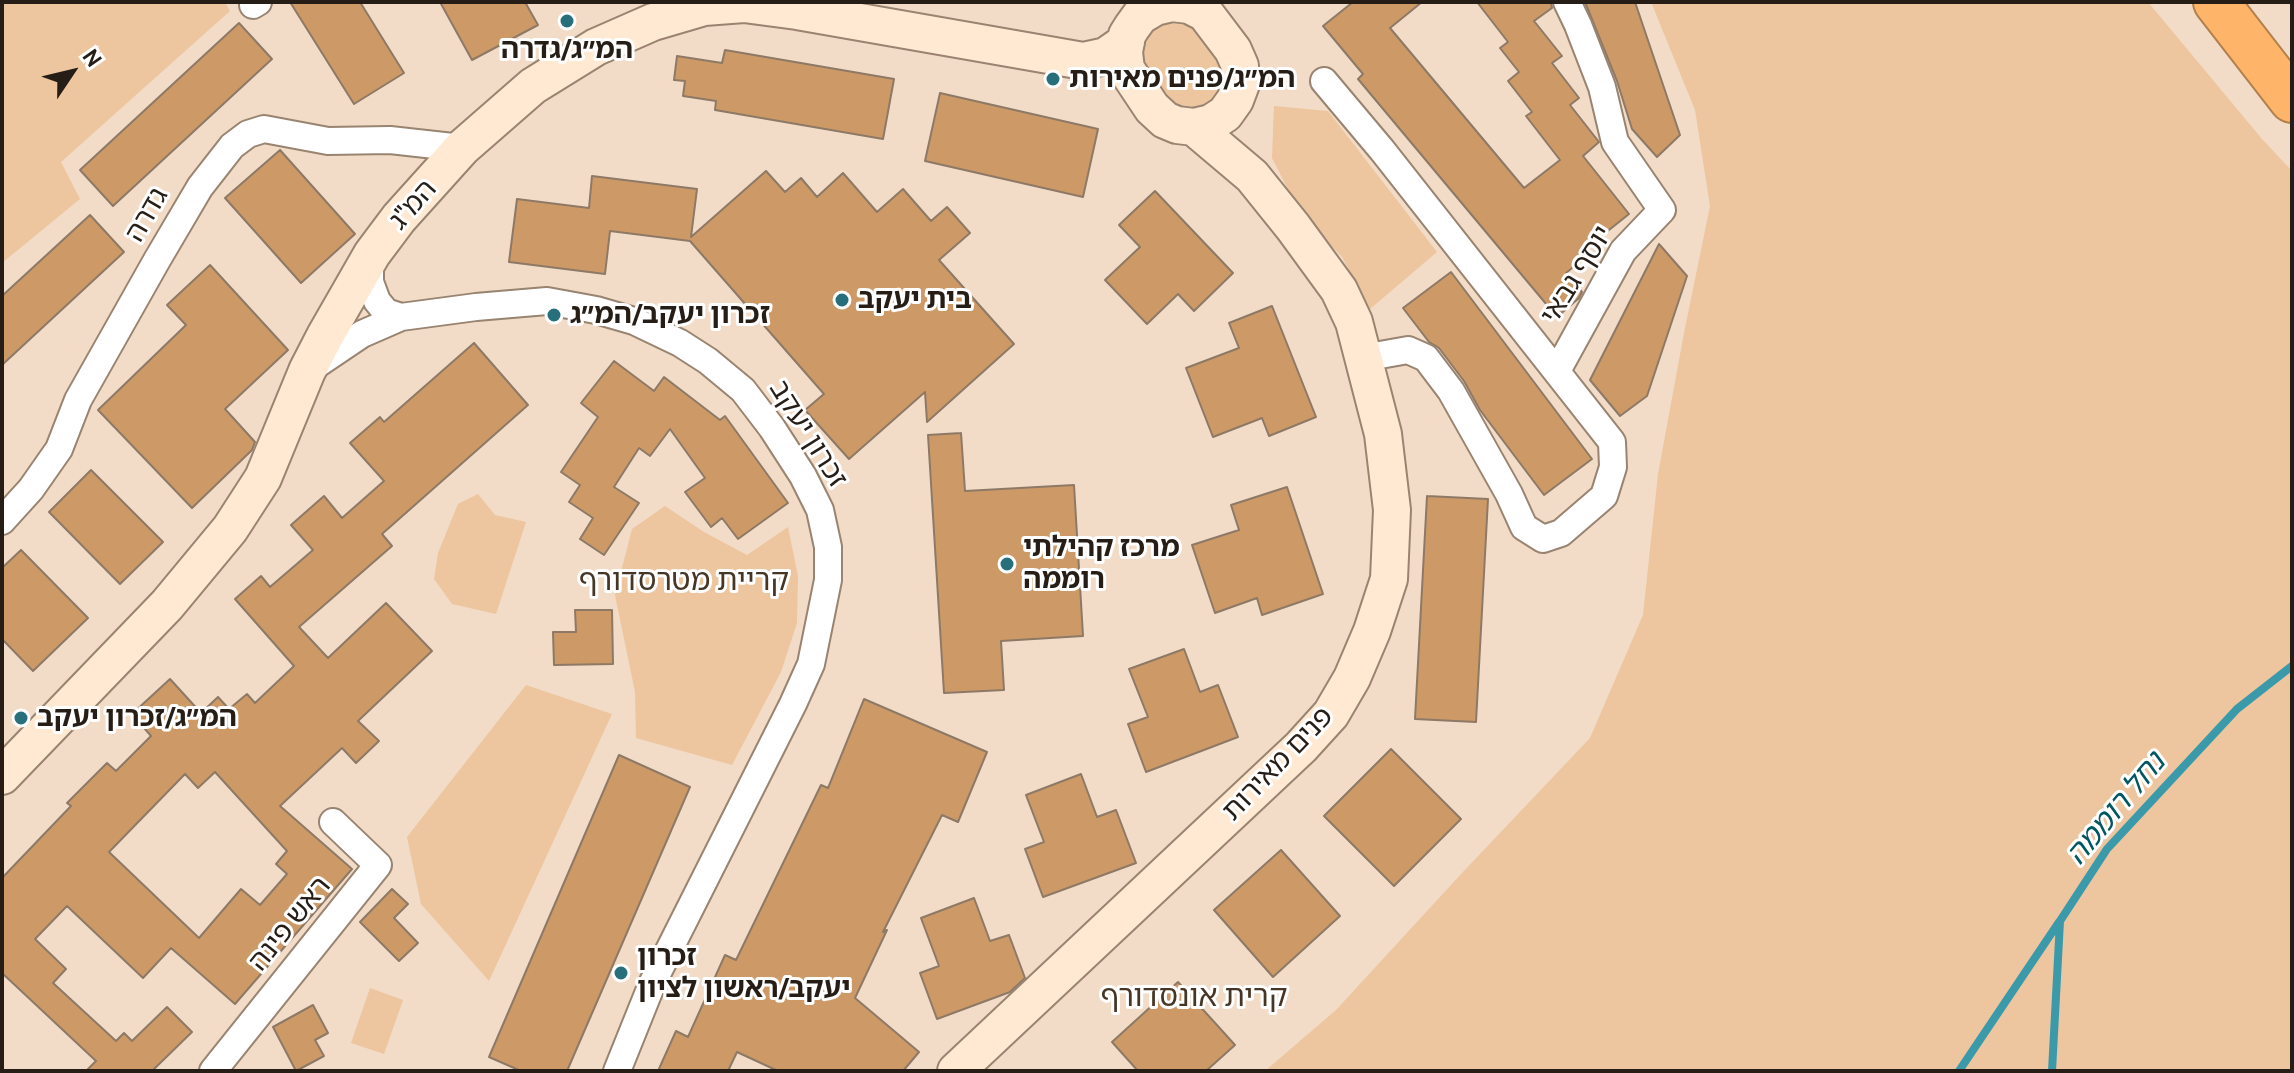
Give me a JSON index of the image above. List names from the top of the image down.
{
  "streets": {
    "street": [
      "המ\"ג",
      "גדרה",
      "יוסף גבאי",
      "זכרון יעקב",
      "פנים מאירות",
      "ראש פינה"
    ]
  },
  "crossings": [
    ["המ\"ג", "גדרה"],
    ["המ\"ג", "זכרון יעקב"],
    ["המ\"ג", "פנים מאירות"]
  ],
  "districts": ["קריית מטרסדורף", "קרית אונסדורף"],
  "water": ["נחל רוממה"],
  "places": [
    "המ״ג/גדרה",
    "המ״ג/פנים מאירות",
    "בית יעקב",
    "זכרון יעקב/המ״ג",
    "מרכז קהילתי רוממה",
    "המ״ג/זכרון יעקב",
    "זכרון יעקב/ראשון לציון"
  ],
  "north": "top right"
}
